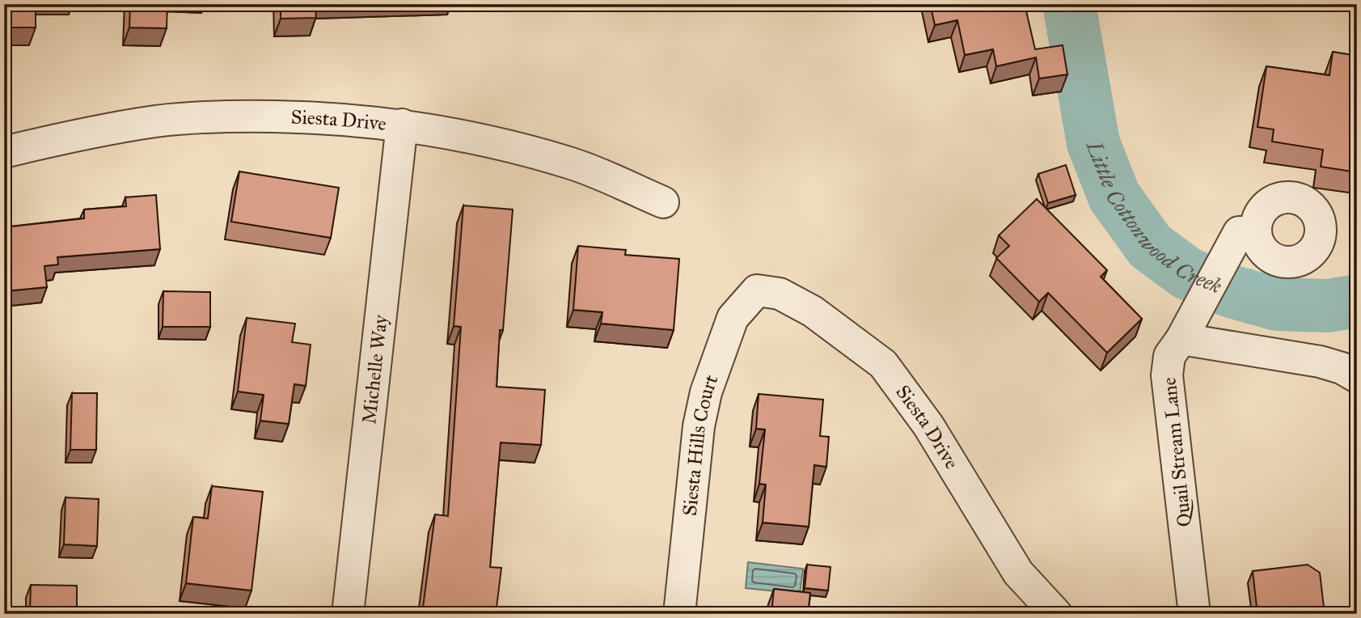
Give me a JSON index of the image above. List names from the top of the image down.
{
  "streets": {
    "street": [
      "Siesta Drive",
      "Michelle Way",
      "Siesta Hills Court",
      "Quail Stream Lane"
    ]
  },
  "crossings": [
    ["Siesta Drive", "Michelle Way"],
    ["Siesta Drive", "Siesta Hills Court"]
  ],
  "water": ["Little Cottonwood Creek"]
}
